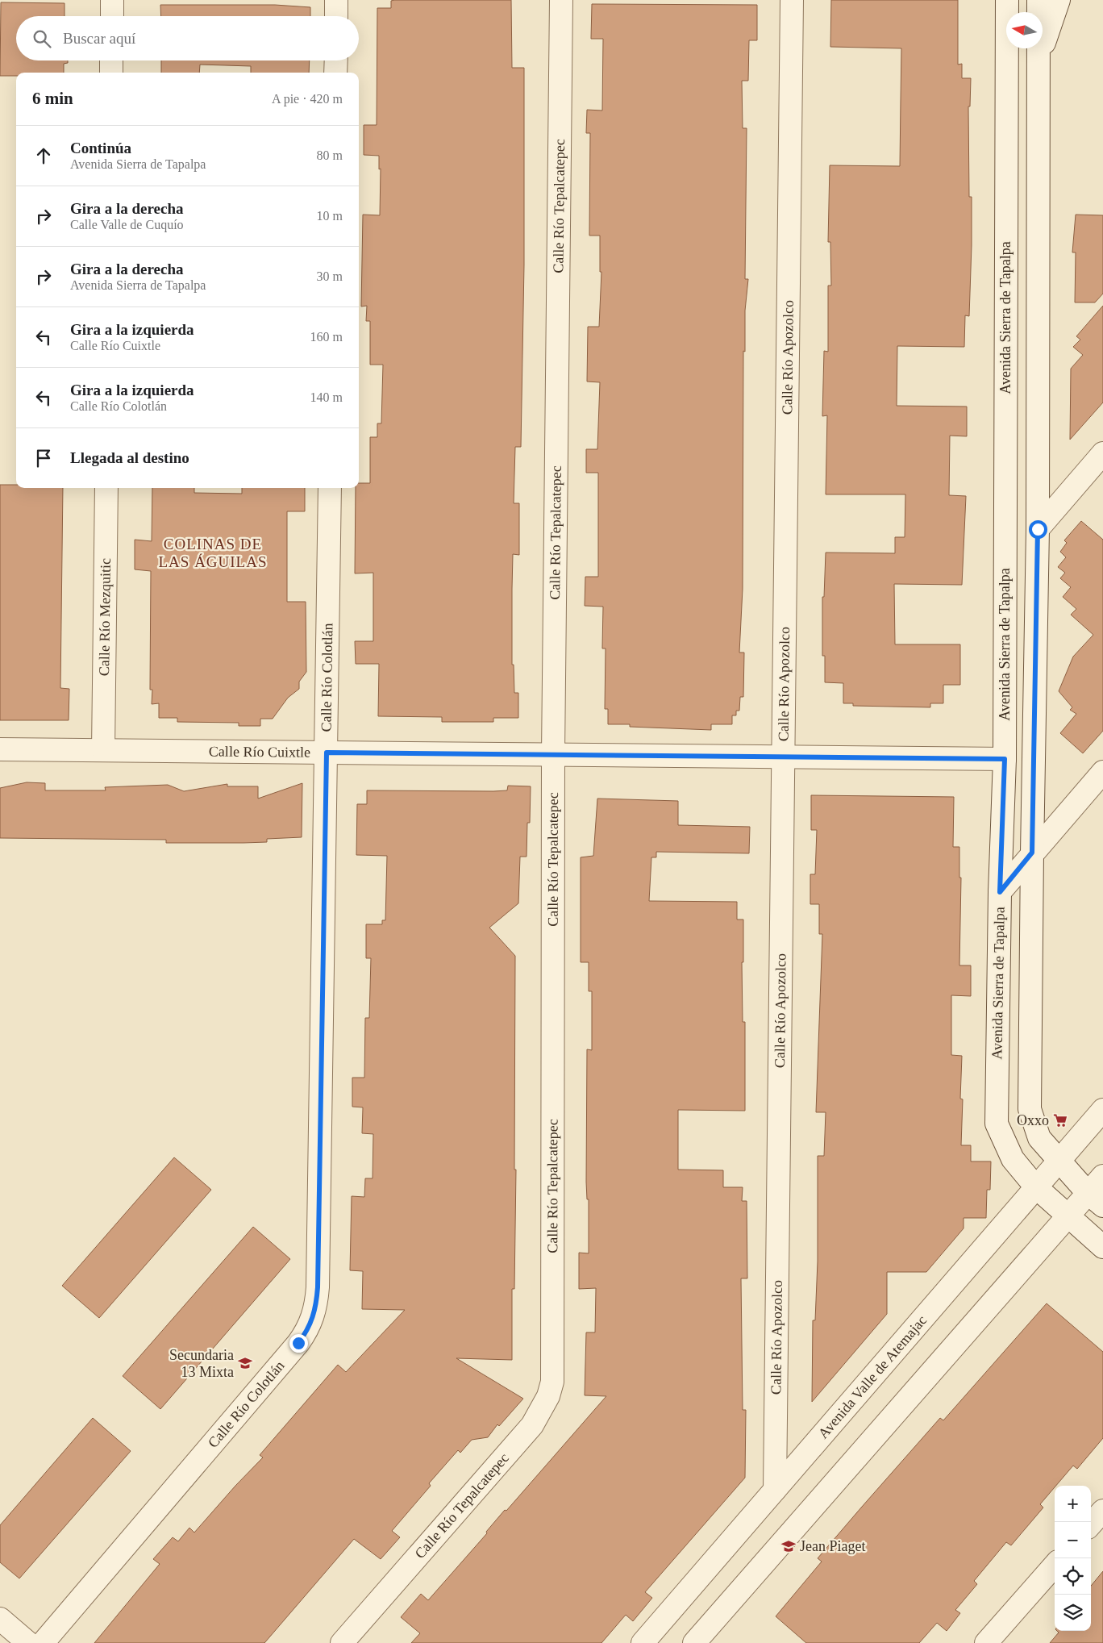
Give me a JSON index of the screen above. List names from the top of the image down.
{
  "streets": {
    "street": [
      "Calle Río Tepalcatepec",
      "Avenida Sierra de Tapalpa",
      "Calle Río Apozolco",
      "Calle Río Mezquitic",
      "Calle Río Colotlán",
      "Calle Río Cuixtle",
      "Avenida Valle de Atemajac"
    ]
  },
  "crossings": [
    ["Calle Río Tepalcatepec", "Calle Río Cuixtle"],
    ["Avenida Sierra de Tapalpa", "Calle Río Cuixtle"],
    ["Avenida Sierra de Tapalpa", "Avenida Valle de Atemajac"],
    ["Calle Río Apozolco", "Calle Río Cuixtle"],
    ["Calle Río Apozolco", "Avenida Valle de Atemajac"],
    ["Calle Río Mezquitic", "Calle Río Cuixtle"],
    ["Calle Río Colotlán", "Calle Río Cuixtle"]
  ],
  "districts": ["COLINAS DE LAS ÁGUILAS"],
  "places": {
    "supermarket": ["Oxxo"],
    "school or university": ["Secundaria 13 Mixta", "Jean Piaget"]
  },
  "north": "left",
  "page": {
    "search": "Buscar aquí",
    "heading": ["6 min", "A pie · 420 m"],
    "list": [
      ["Continúa", "Avenida Sierra de Tapalpa", "80 m"],
      ["Gira a la derecha", "Calle Valle de Cuquío", "10 m"],
      ["Gira a la derecha", "Avenida Sierra de Tapalpa", "30 m"],
      ["Gira a la izquierda", "Calle Río Cuixtle", "160 m"],
      ["Gira a la izquierda", "Calle Río Colotlán", "140 m"],
      "Llegada al destino"
    ],
    "map_buttons": ["+", "−"]
  }
}
